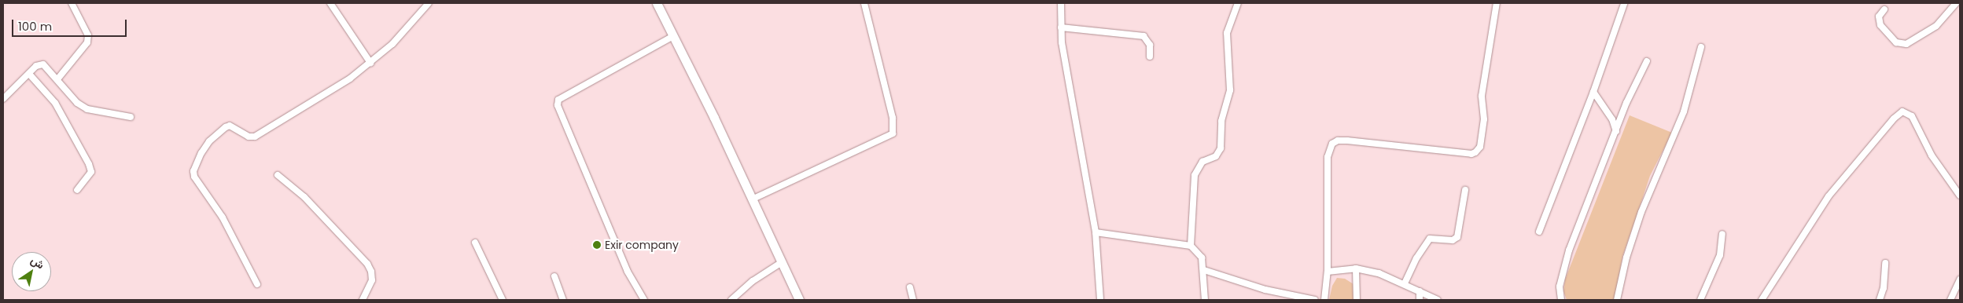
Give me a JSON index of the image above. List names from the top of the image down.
{
  "places": ["Exir company"],
  "scale_bar": "100 m",
  "north": "top right"
}
